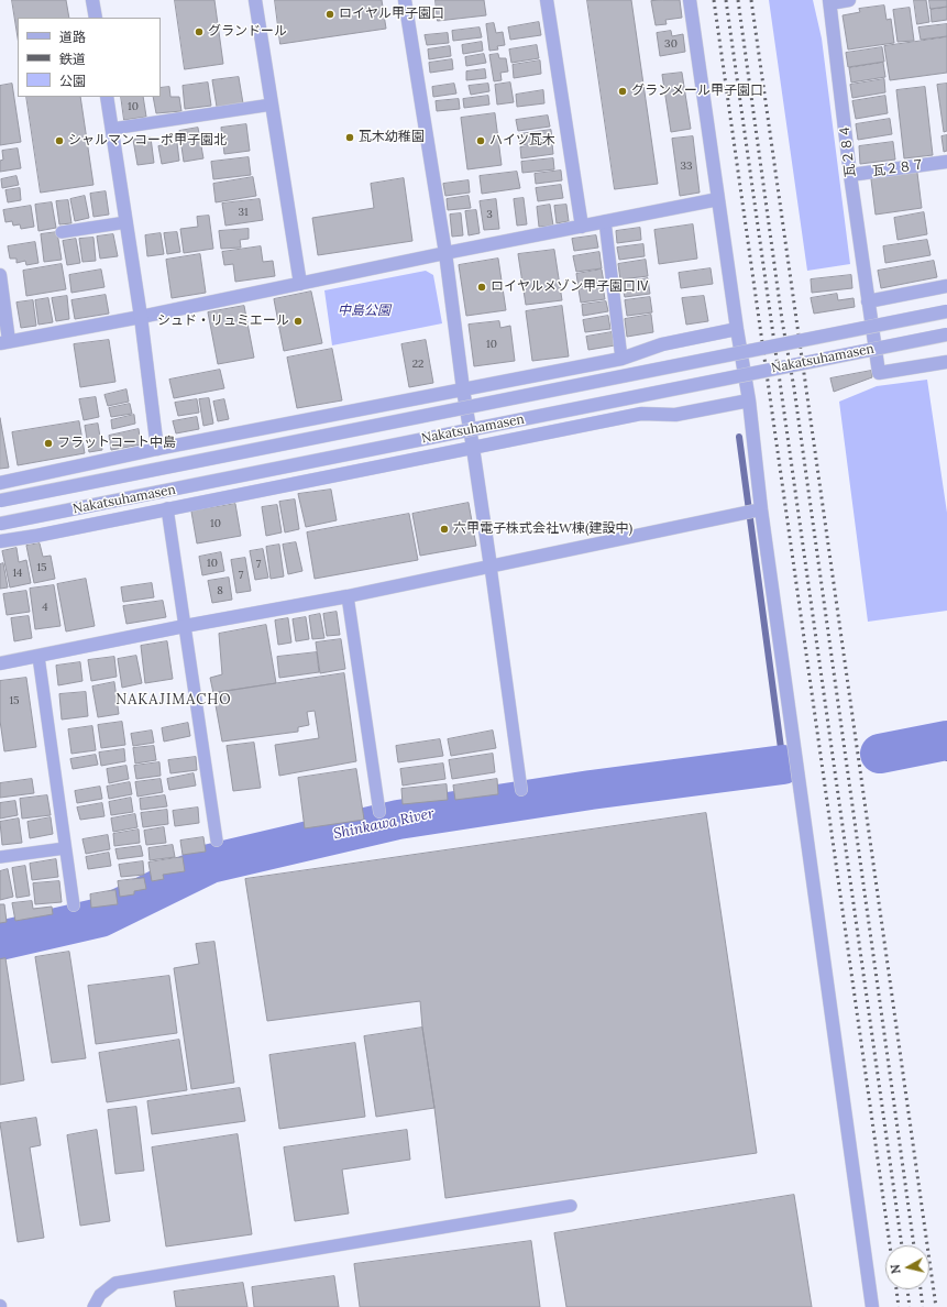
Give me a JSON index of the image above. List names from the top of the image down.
{
  "streets": {
    "street": ["瓦２８４", "瓦２８７", "Nakatsuhamasen"]
  },
  "crossings": [
    ["瓦２８４", "瓦２８７"]
  ],
  "districts": ["NAKAJIMACHO"],
  "water": ["Shinkawa River"],
  "parks": ["中島公園"],
  "places": [
    "ロイヤル甲子園口",
    "グランドール",
    "グランメール甲子園口",
    "瓦木幼稚園",
    "シャルマンコーポ甲子園北",
    "ハイツ瓦木",
    "ロイヤルメゾン甲子園口Ⅳ",
    "シュド・リュミエール",
    "フラットコート中島",
    "六甲電子株式会社W棟(建設中)"
  ],
  "house_numbers": [
    "30",
    "10",
    "33",
    "31",
    "3",
    "10",
    "22",
    "10",
    "10",
    "7",
    "15",
    "14",
    "7",
    "8",
    "4",
    "15"
  ],
  "legend": ["道路", "鉄道", "公園"],
  "north": "left"
}
